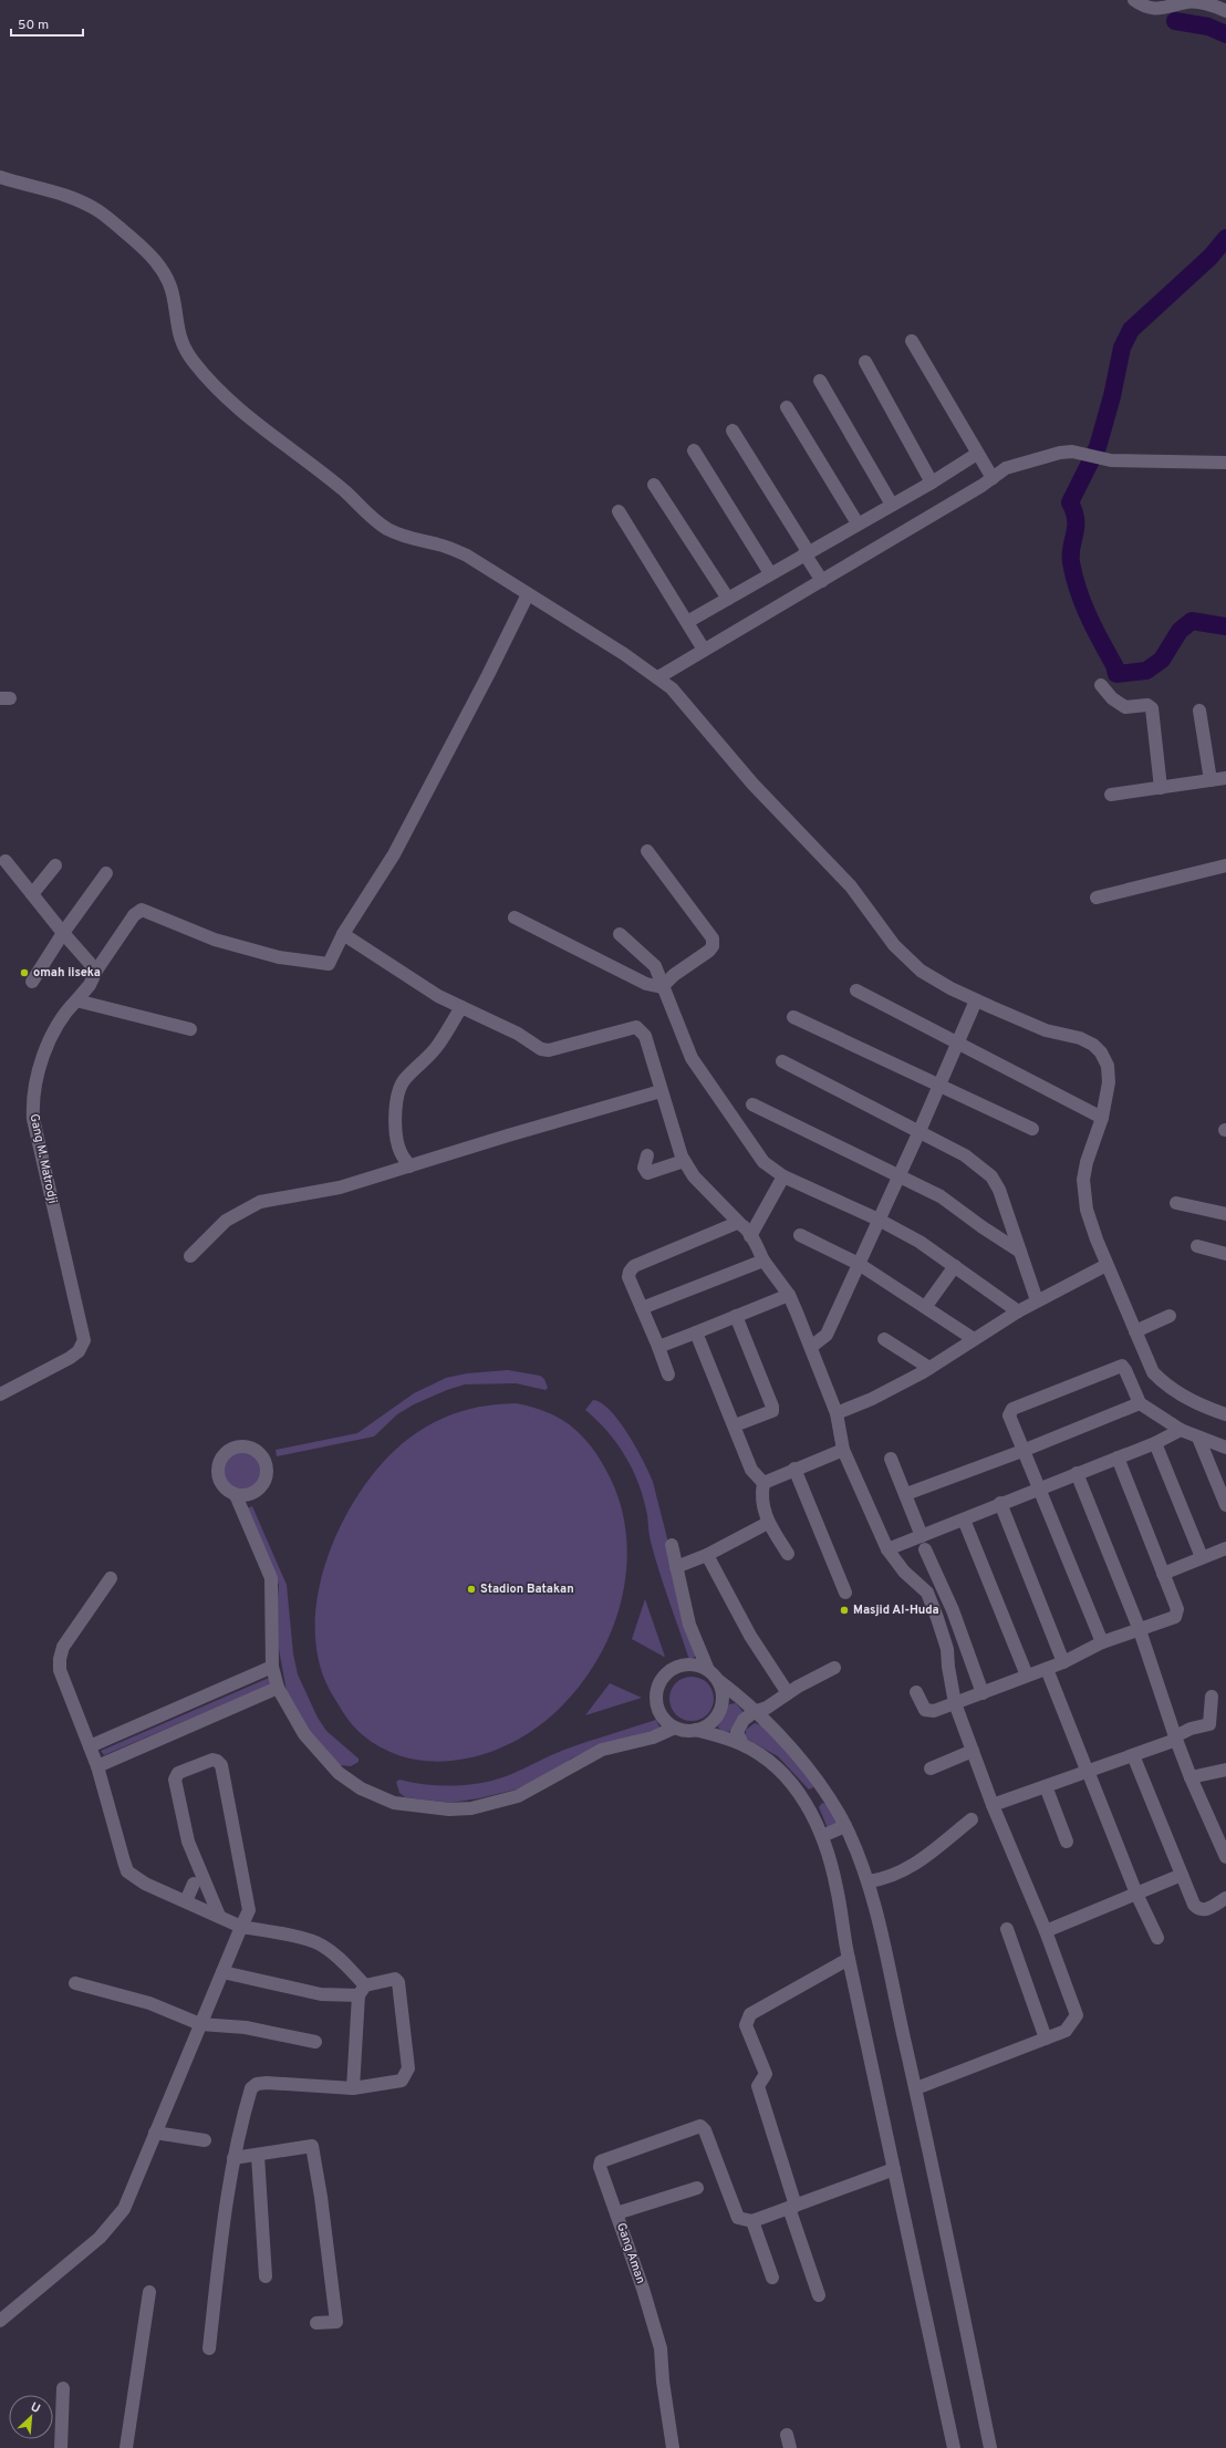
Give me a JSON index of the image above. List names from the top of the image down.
{
  "streets": {
    "street": ["Gang M. Matrodji", "Gang Aman"]
  },
  "places": ["omah iiseka", "Stadion Batakan", "Masjid Al-Huda"],
  "scale_bar": "50 m",
  "north": "top right"
}
